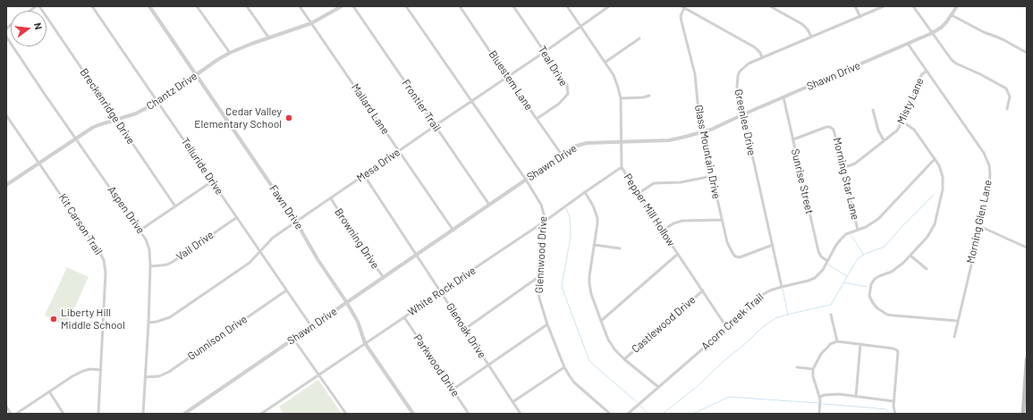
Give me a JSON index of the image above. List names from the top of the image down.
{
  "streets": {
    "street": [
      "Teal Drive",
      "Shawn Drive",
      "Bluestem Lane",
      "Chantz Drive",
      "Misty Lane",
      "Frontier Trail",
      "Breckenridge Drive",
      "Mallard Lane",
      "Greenlee Drive",
      "Glass Mountain Drive",
      "Mesa Drive",
      "Telluride Drive",
      "Morning Star Lane",
      "Sunrise Street",
      "Fawn Drive",
      "Aspen Drive",
      "Pepper Mill Hollow",
      "Morning Glen Lane",
      "Kit Carson Trail",
      "Browning Drive",
      "Vail Drive",
      "Glennwood Drive",
      "White Rock Drive",
      "Acorn Creek Trail",
      "Castlewood Drive",
      "Glenoak Drive",
      "Gunnison Drive",
      "Parkwood Drive"
    ]
  },
  "crossings": [
    ["Teal Drive", "Bluestem Lane"],
    ["Teal Drive", "Mesa Drive"],
    ["Shawn Drive", "Bluestem Lane"],
    ["Shawn Drive", "Frontier Trail"],
    ["Shawn Drive", "Mallard Lane"],
    ["Shawn Drive", "Greenlee Drive"],
    ["Shawn Drive", "Glass Mountain Drive"],
    ["Shawn Drive", "Telluride Drive"],
    ["Shawn Drive", "Sunrise Street"],
    ["Shawn Drive", "Fawn Drive"],
    ["Shawn Drive", "Pepper Mill Hollow"],
    ["Shawn Drive", "Morning Glen Lane"],
    ["Shawn Drive", "Browning Drive"],
    ["Shawn Drive", "Glennwood Drive"],
    ["Shawn Drive", "Glenoak Drive"],
    ["Bluestem Lane", "Mesa Drive"],
    ["Chantz Drive", "Breckenridge Drive"],
    ["Chantz Drive", "Mallard Lane"],
    ["Chantz Drive", "Telluride Drive"],
    ["Chantz Drive", "Fawn Drive"],
    ["Chantz Drive", "Aspen Drive"],
    ["Chantz Drive", "Kit Carson Trail"],
    ["Misty Lane", "Morning Star Lane"],
    ["Misty Lane", "Morning Glen Lane"],
    ["Frontier Trail", "Mesa Drive"],
    ["Mallard Lane", "Mesa Drive"],
    ["Greenlee Drive", "Glass Mountain Drive"],
    ["Greenlee Drive", "Acorn Creek Trail"],
    ["Mesa Drive", "Telluride Drive"],
    ["Mesa Drive", "Fawn Drive"],
    ["Mesa Drive", "Aspen Drive"],
    ["Mesa Drive", "Pepper Mill Hollow"],
    ["Mesa Drive", "Browning Drive"],
    ["Mesa Drive", "Glennwood Drive"],
    ["Mesa Drive", "Glenoak Drive"],
    ["Telluride Drive", "Vail Drive"],
    ["Telluride Drive", "Gunnison Drive"],
    ["Morning Star Lane", "Sunrise Street"],
    ["Morning Star Lane", "Acorn Creek Trail"],
    ["Sunrise Street", "Acorn Creek Trail"],
    ["Fawn Drive", "White Rock Drive"],
    ["Aspen Drive", "Vail Drive"],
    ["Aspen Drive", "Gunnison Drive"],
    ["Pepper Mill Hollow", "White Rock Drive"],
    ["Pepper Mill Hollow", "Acorn Creek Trail"],
    ["Pepper Mill Hollow", "Castlewood Drive"],
    ["Glennwood Drive", "White Rock Drive"],
    ["White Rock Drive", "Glenoak Drive"],
    ["White Rock Drive", "Parkwood Drive"]
  ],
  "places": ["Cedar Valley Elementary School", "Liberty Hill Middle School"],
  "north": "right"
}
